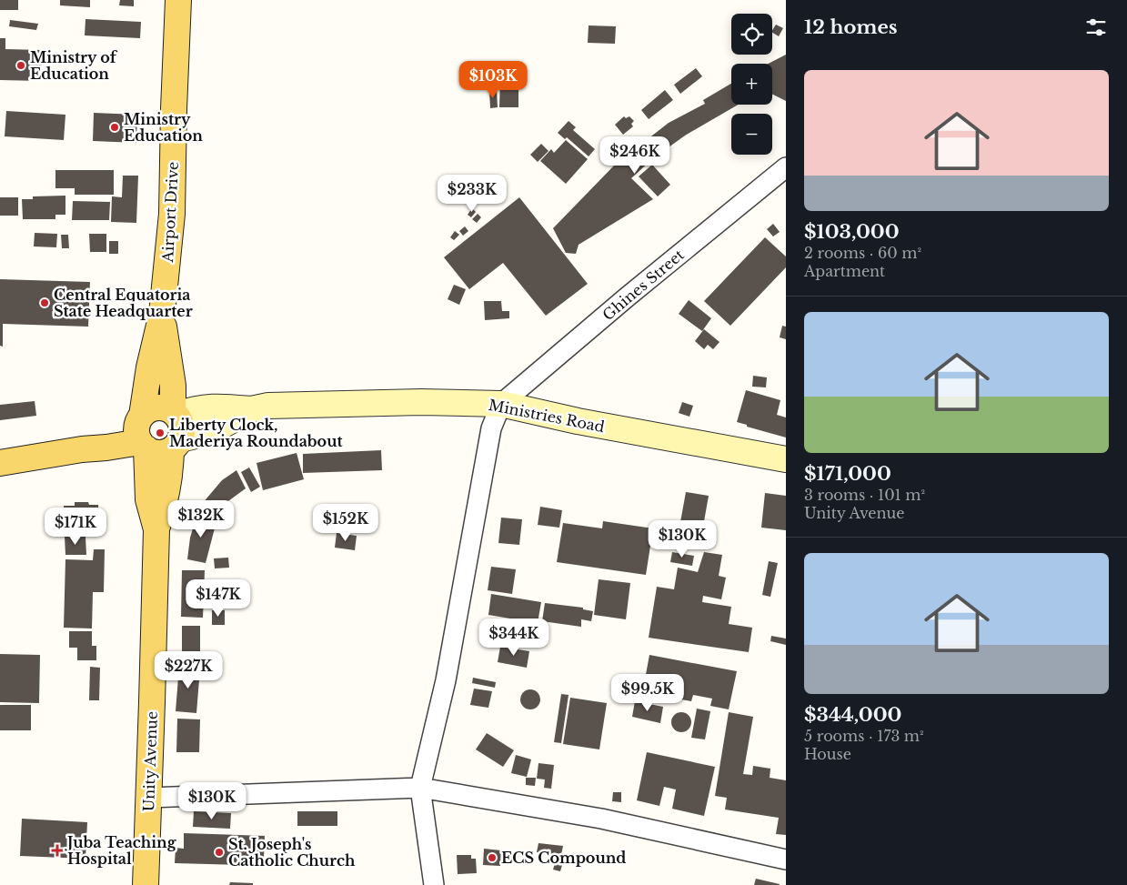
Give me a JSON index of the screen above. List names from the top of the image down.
{
  "streets": {
    "main road": ["Airport Drive", "Unity Avenue"],
    "street": ["Ghines Street", "Ministries Road"]
  },
  "crossings": [
    ["Airport Drive", "Ministries Road"],
    ["Airport Drive", "Unity Avenue"],
    ["Ghines Street", "Ministries Road"],
    ["Ministries Road", "Unity Avenue"]
  ],
  "places": {
    "other": [
      "Ministry of Education",
      "Ministry Education",
      "Central Equatoria State Headquarter",
      "Liberty Clock, Maderiya Roundabout",
      "St. Joseph's Catholic Church",
      "ECS Compound"
    ],
    "health": ["Juba Teaching Hospital"]
  },
  "page": {
    "heading": "12 homes",
    "map_buttons": ["+", "−"],
    "list": [
      {
        "name": "$103,000",
        "note": "2 rooms · 60 m² · Apartment"
      },
      {
        "name": "$171,000",
        "note": "3 rooms · 101 m² · Unity Avenue"
      },
      {
        "name": "$344,000",
        "note": "5 rooms · 173 m² · House"
      }
    ],
    "price": [
      "$103K",
      "$246K",
      "$233K",
      "$132K",
      "$152K",
      "$171K",
      "$130K",
      "$147K",
      "$344K",
      "$227K",
      "$99.5K",
      "$130K"
    ]
  }
}
